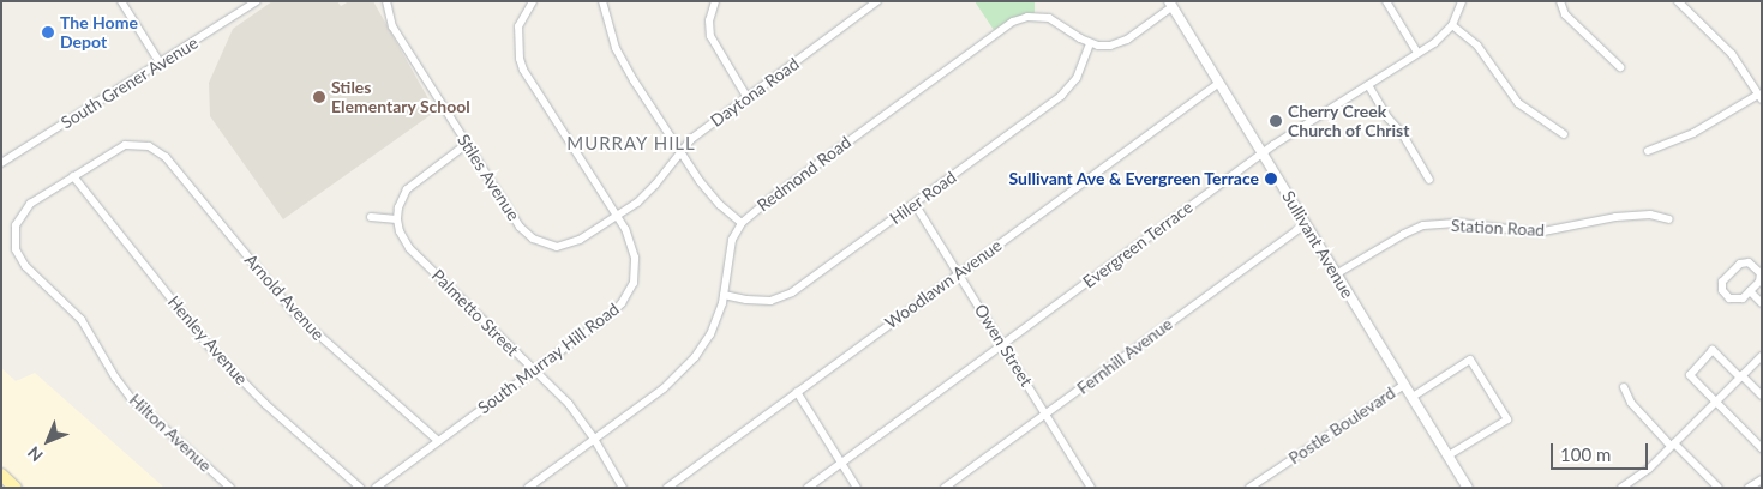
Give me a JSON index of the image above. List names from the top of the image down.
{
  "streets": {
    "street": [
      "South Grener Avenue",
      "Daytona Road",
      "Redmond Road",
      "Stiles Avenue",
      "Hiler Road",
      "Station Road",
      "Evergreen Terrace",
      "Sullivant Avenue",
      "Woodlawn Avenue",
      "Arnold Avenue",
      "Palmetto Street",
      "Henley Avenue",
      "Owen Street",
      "Fernhill Avenue",
      "South Murray Hill Road",
      "Postle Boulevard",
      "Hilton Avenue"
    ]
  },
  "crossings": [
    ["Daytona Road", "Stiles Avenue"],
    ["Daytona Road", "South Murray Hill Road"],
    ["Redmond Road", "Hiler Road"],
    ["Redmond Road", "Palmetto Street"],
    ["Stiles Avenue", "South Murray Hill Road"],
    ["Hiler Road", "Owen Street"],
    ["Station Road", "Sullivant Avenue"],
    ["Evergreen Terrace", "Sullivant Avenue"],
    ["Evergreen Terrace", "Owen Street"],
    ["Sullivant Avenue", "Woodlawn Avenue"],
    ["Sullivant Avenue", "Fernhill Avenue"],
    ["Sullivant Avenue", "Postle Boulevard"],
    ["Woodlawn Avenue", "Owen Street"],
    ["Arnold Avenue", "Henley Avenue"],
    ["Arnold Avenue", "South Murray Hill Road"],
    ["Arnold Avenue", "Hilton Avenue"],
    ["Palmetto Street", "South Murray Hill Road"],
    ["Henley Avenue", "Hilton Avenue"],
    ["Owen Street", "Fernhill Avenue"]
  ],
  "districts": ["MURRAY HILL"],
  "places": [
    "The Home Depot",
    "Stiles Elementary School",
    "Cherry Creek Church of Christ",
    "Sullivant Ave & Evergreen Terrace"
  ],
  "scale_bar": "100 m",
  "north": "bottom left"
}
